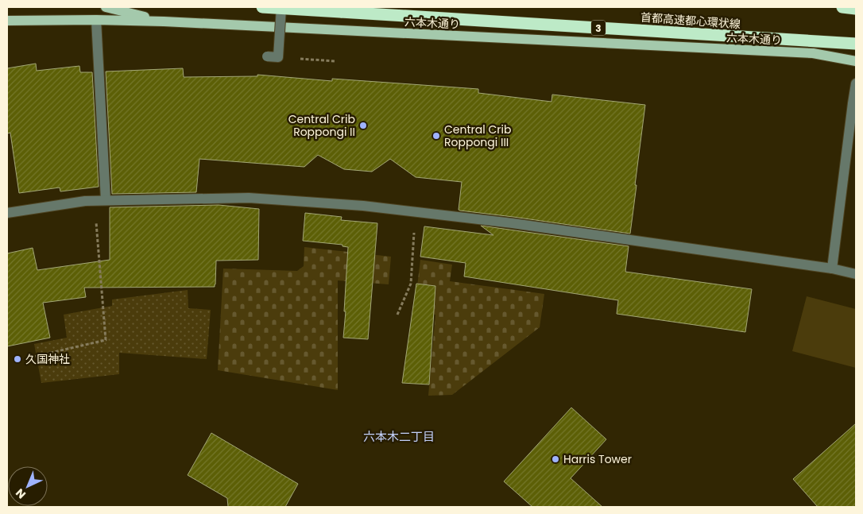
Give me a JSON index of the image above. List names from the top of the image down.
{
  "streets": {
    "highway": ["首都高速都心環状線", "3"],
    "main road": ["六本木通り"]
  },
  "districts": ["六本木二丁目"],
  "places": [
    "Central Crib Roppongi II",
    "Central Crib Roppongi III",
    "久国神社",
    "Harris Tower"
  ],
  "north": "bottom left"
}
